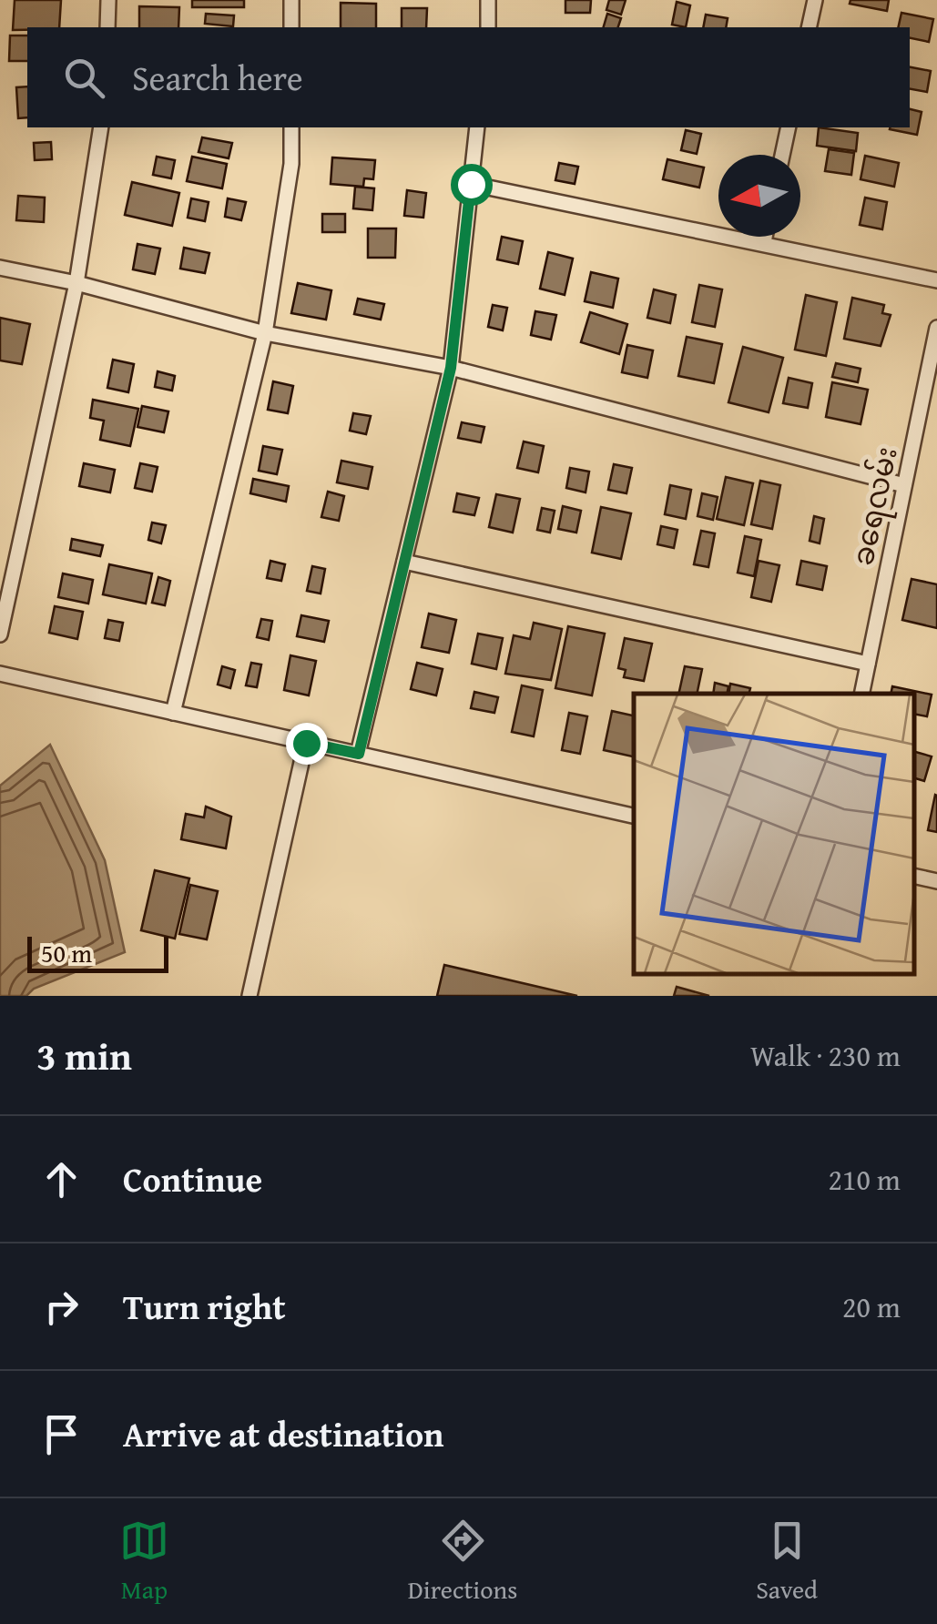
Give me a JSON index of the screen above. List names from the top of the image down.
{
  "streets": {
    "street": ["ခရေလမ်း"]
  },
  "scale_bar": "50 m",
  "north": "left",
  "page": {
    "search": "Search here",
    "scale": "50 m",
    "heading": ["3 min", "Walk · 230 m"],
    "list": [
      ["Continue", "210 m"],
      ["Turn right", "20 m"],
      "Arrive at destination"
    ],
    "nav": ["Map", "Directions", "Saved"]
  }
}
